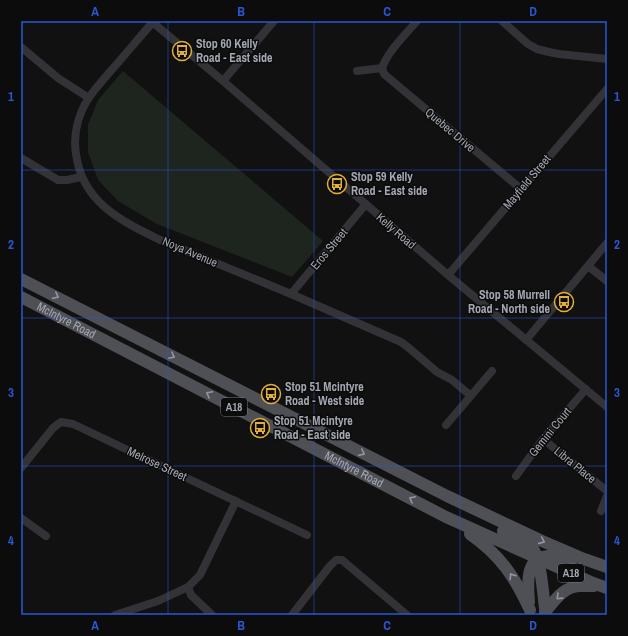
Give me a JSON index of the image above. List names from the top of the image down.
{
  "streets": {
    "main road": ["McIntyre Road", "A18"],
    "street": [
      "Quebec Drive",
      "Mayfield Street",
      "Kelly Road",
      "Eros Street",
      "Noya Avenue",
      "Gemini Court",
      "Melrose Street",
      "Libra Place"
    ]
  },
  "crossings": [
    ["Quebec Drive", "Mayfield Street"],
    ["Mayfield Street", "Kelly Road"],
    ["Kelly Road", "Eros Street"],
    ["Kelly Road", "Noya Avenue"],
    ["Kelly Road", "Gemini Court"],
    ["Eros Street", "Noya Avenue"],
    ["Gemini Court", "Libra Place"]
  ],
  "places": {
    "bus stop": [
      "Stop 60 Kelly Road - East side",
      "Stop 59 Kelly Road - East side",
      "Stop 58 Murrell Road - North side",
      "Stop 51 Mcintyre Road - West side",
      "Stop 51 Mcintyre Road - East side"
    ]
  },
  "grid": {
    "columns": [
      "A",
      "B",
      "C",
      "D"
    ],
    "rows": [
      "1",
      "2",
      "3",
      "4"
    ]
  }
}
